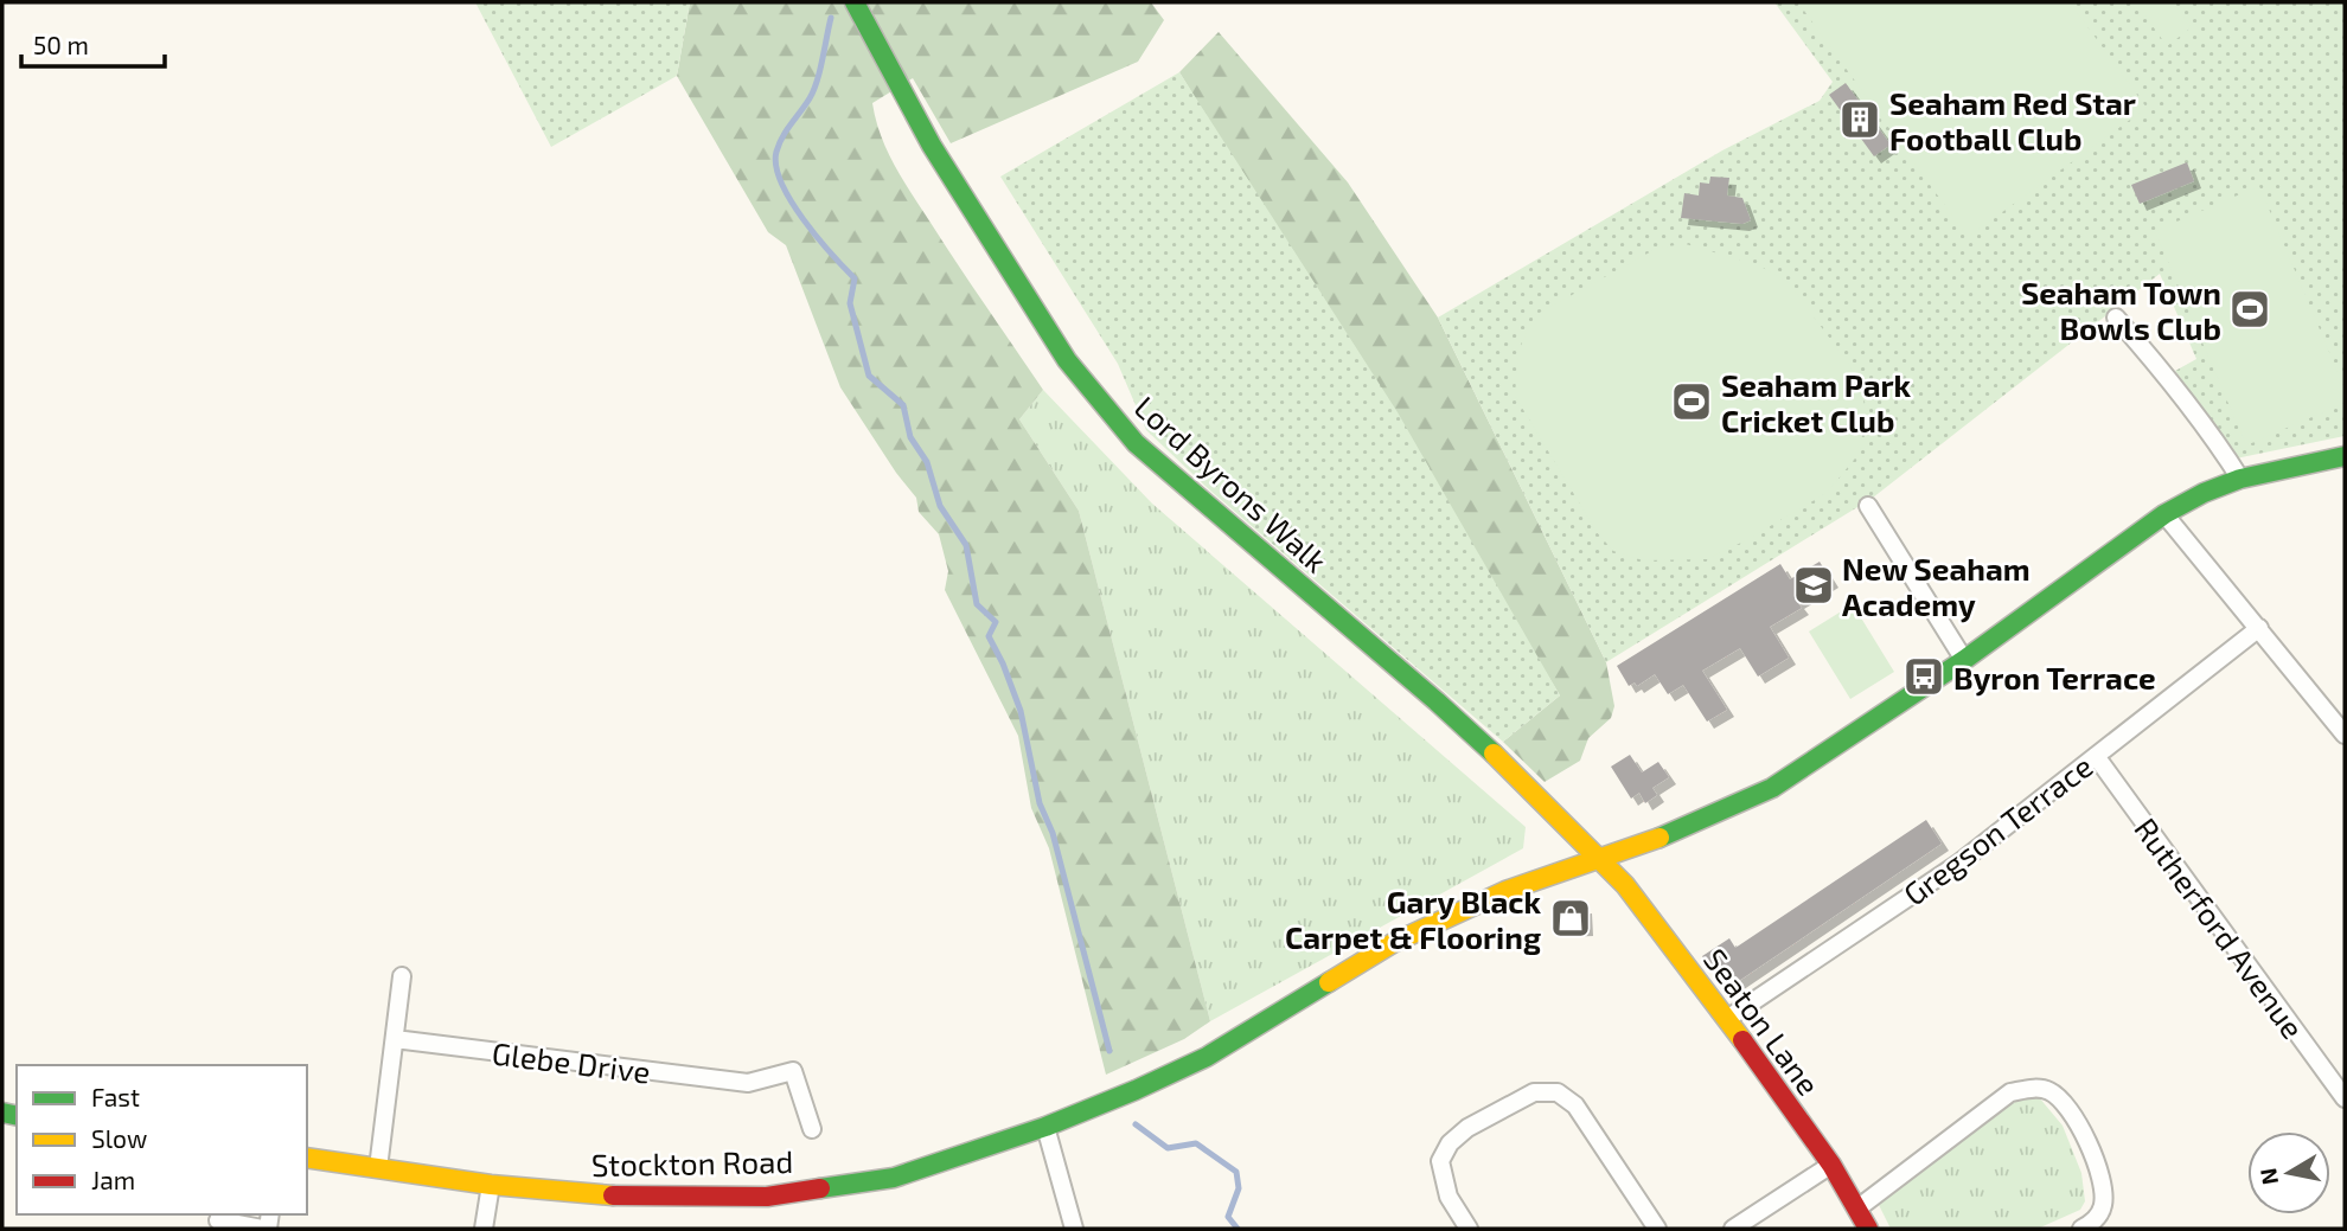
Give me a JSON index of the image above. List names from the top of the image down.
{
  "streets": {
    "main road": ["Lord Byrons Walk", "Seaton Lane", "Stockton Road"],
    "street": ["Gregson Terrace", "Rutherford Avenue", "Glebe Drive"]
  },
  "crossings": [
    ["Lord Byrons Walk", "Seaton Lane"],
    ["Lord Byrons Walk", "Stockton Road"],
    ["Gregson Terrace", "Rutherford Avenue"],
    ["Gregson Terrace", "Seaton Lane"],
    ["Seaton Lane", "Stockton Road"]
  ],
  "places": {
    "building": ["Seaham Red Star Football Club"],
    "sports": ["Seaham Town Bowls Club", "Seaham Park Cricket Club"],
    "school or university": ["New Seaham Academy"],
    "bus stop": ["Byron Terrace"],
    "shop": ["Gary Black Carpet & Flooring"]
  },
  "legend": ["Fast", "Slow", "Jam"],
  "scale_bar": "50 m",
  "north": "left"
}
